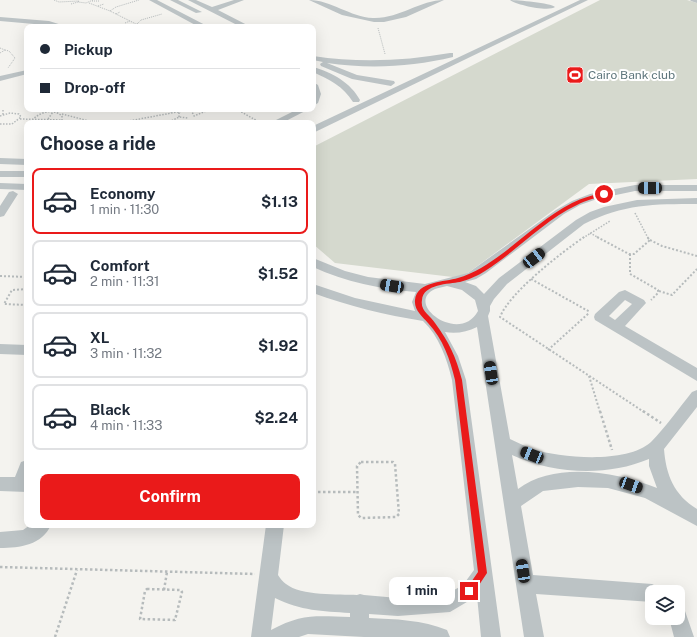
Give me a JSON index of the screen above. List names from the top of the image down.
{
  "places": {
    "sports": ["Cairo Bank club"]
  },
  "page": {
    "banner": ["Pickup", "Drop-off"],
    "heading": "Choose a ride",
    "list": [
      {
        "name": "Economy",
        "note": "1 min · 11:30",
        "value": "$1.13"
      },
      {
        "name": "Comfort",
        "note": "2 min · 11:31",
        "value": "$1.52"
      },
      {
        "name": "XL",
        "note": "3 min · 11:32",
        "value": "$1.92"
      },
      {
        "name": "Black",
        "note": "4 min · 11:33",
        "value": "$2.24"
      }
    ],
    "buttons": "Confirm",
    "bubble": "1 min"
  }
}
